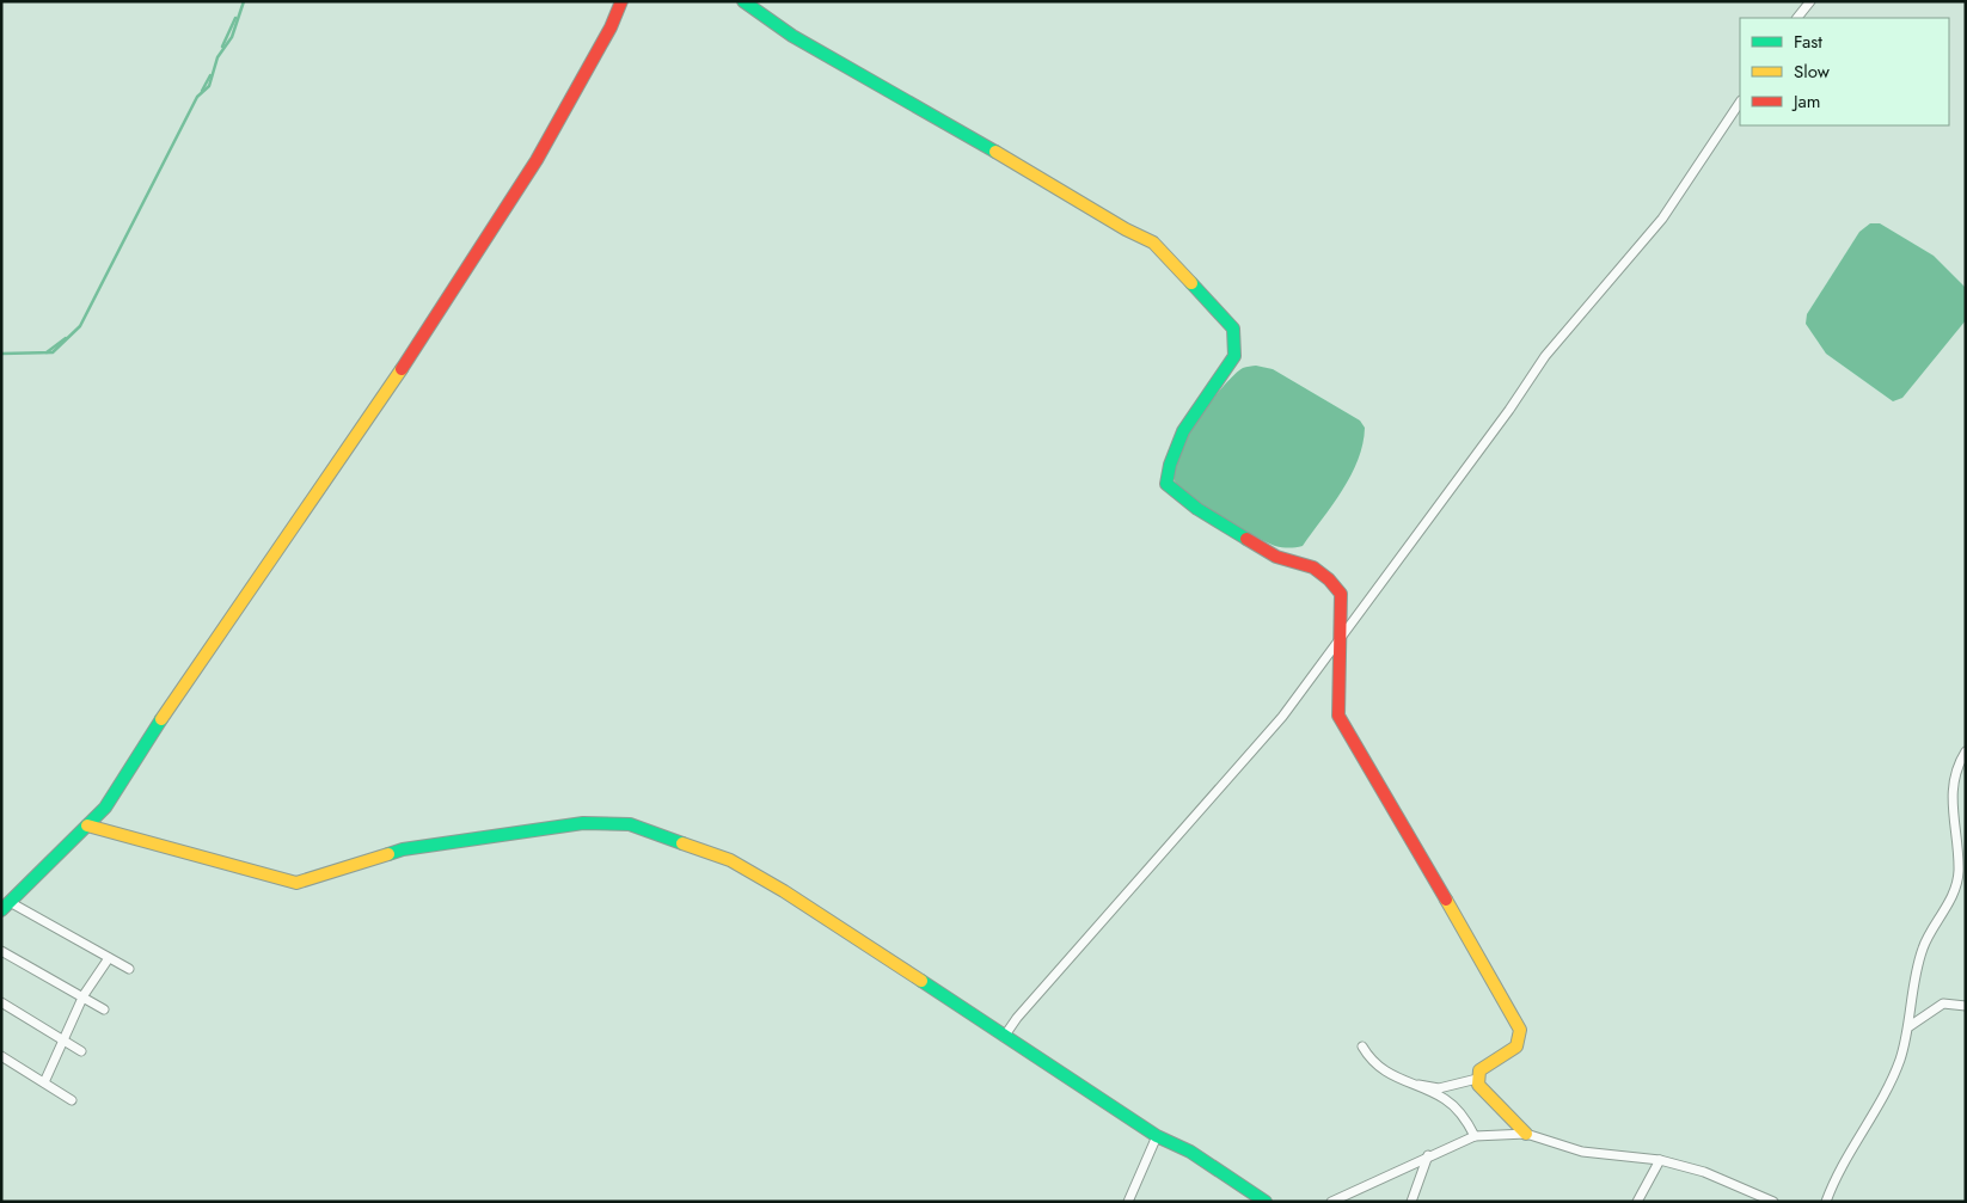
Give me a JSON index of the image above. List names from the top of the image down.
{
  "legend": ["Fast", "Slow", "Jam"]
}
